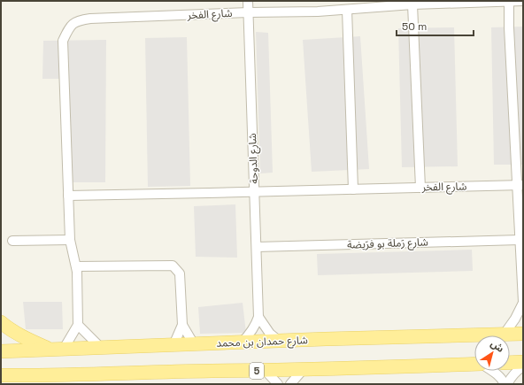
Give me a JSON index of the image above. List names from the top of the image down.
{
  "streets": {
    "main road": ["شارع حمدان بن محمد", "5"],
    "street": ["شارع الفخر", "شارع الدوحة", "شارع رَملة بو فرَيضة"]
  },
  "crossings": [
    ["شارع الفخر", "شارع الدوحة"],
    ["شارع الدوحة", "شارع رَملة بو فرَيضة"],
    ["شارع الدوحة", "شارع حمدان بن محمد"]
  ],
  "scale_bar": "50 m",
  "north": "top right"
}
